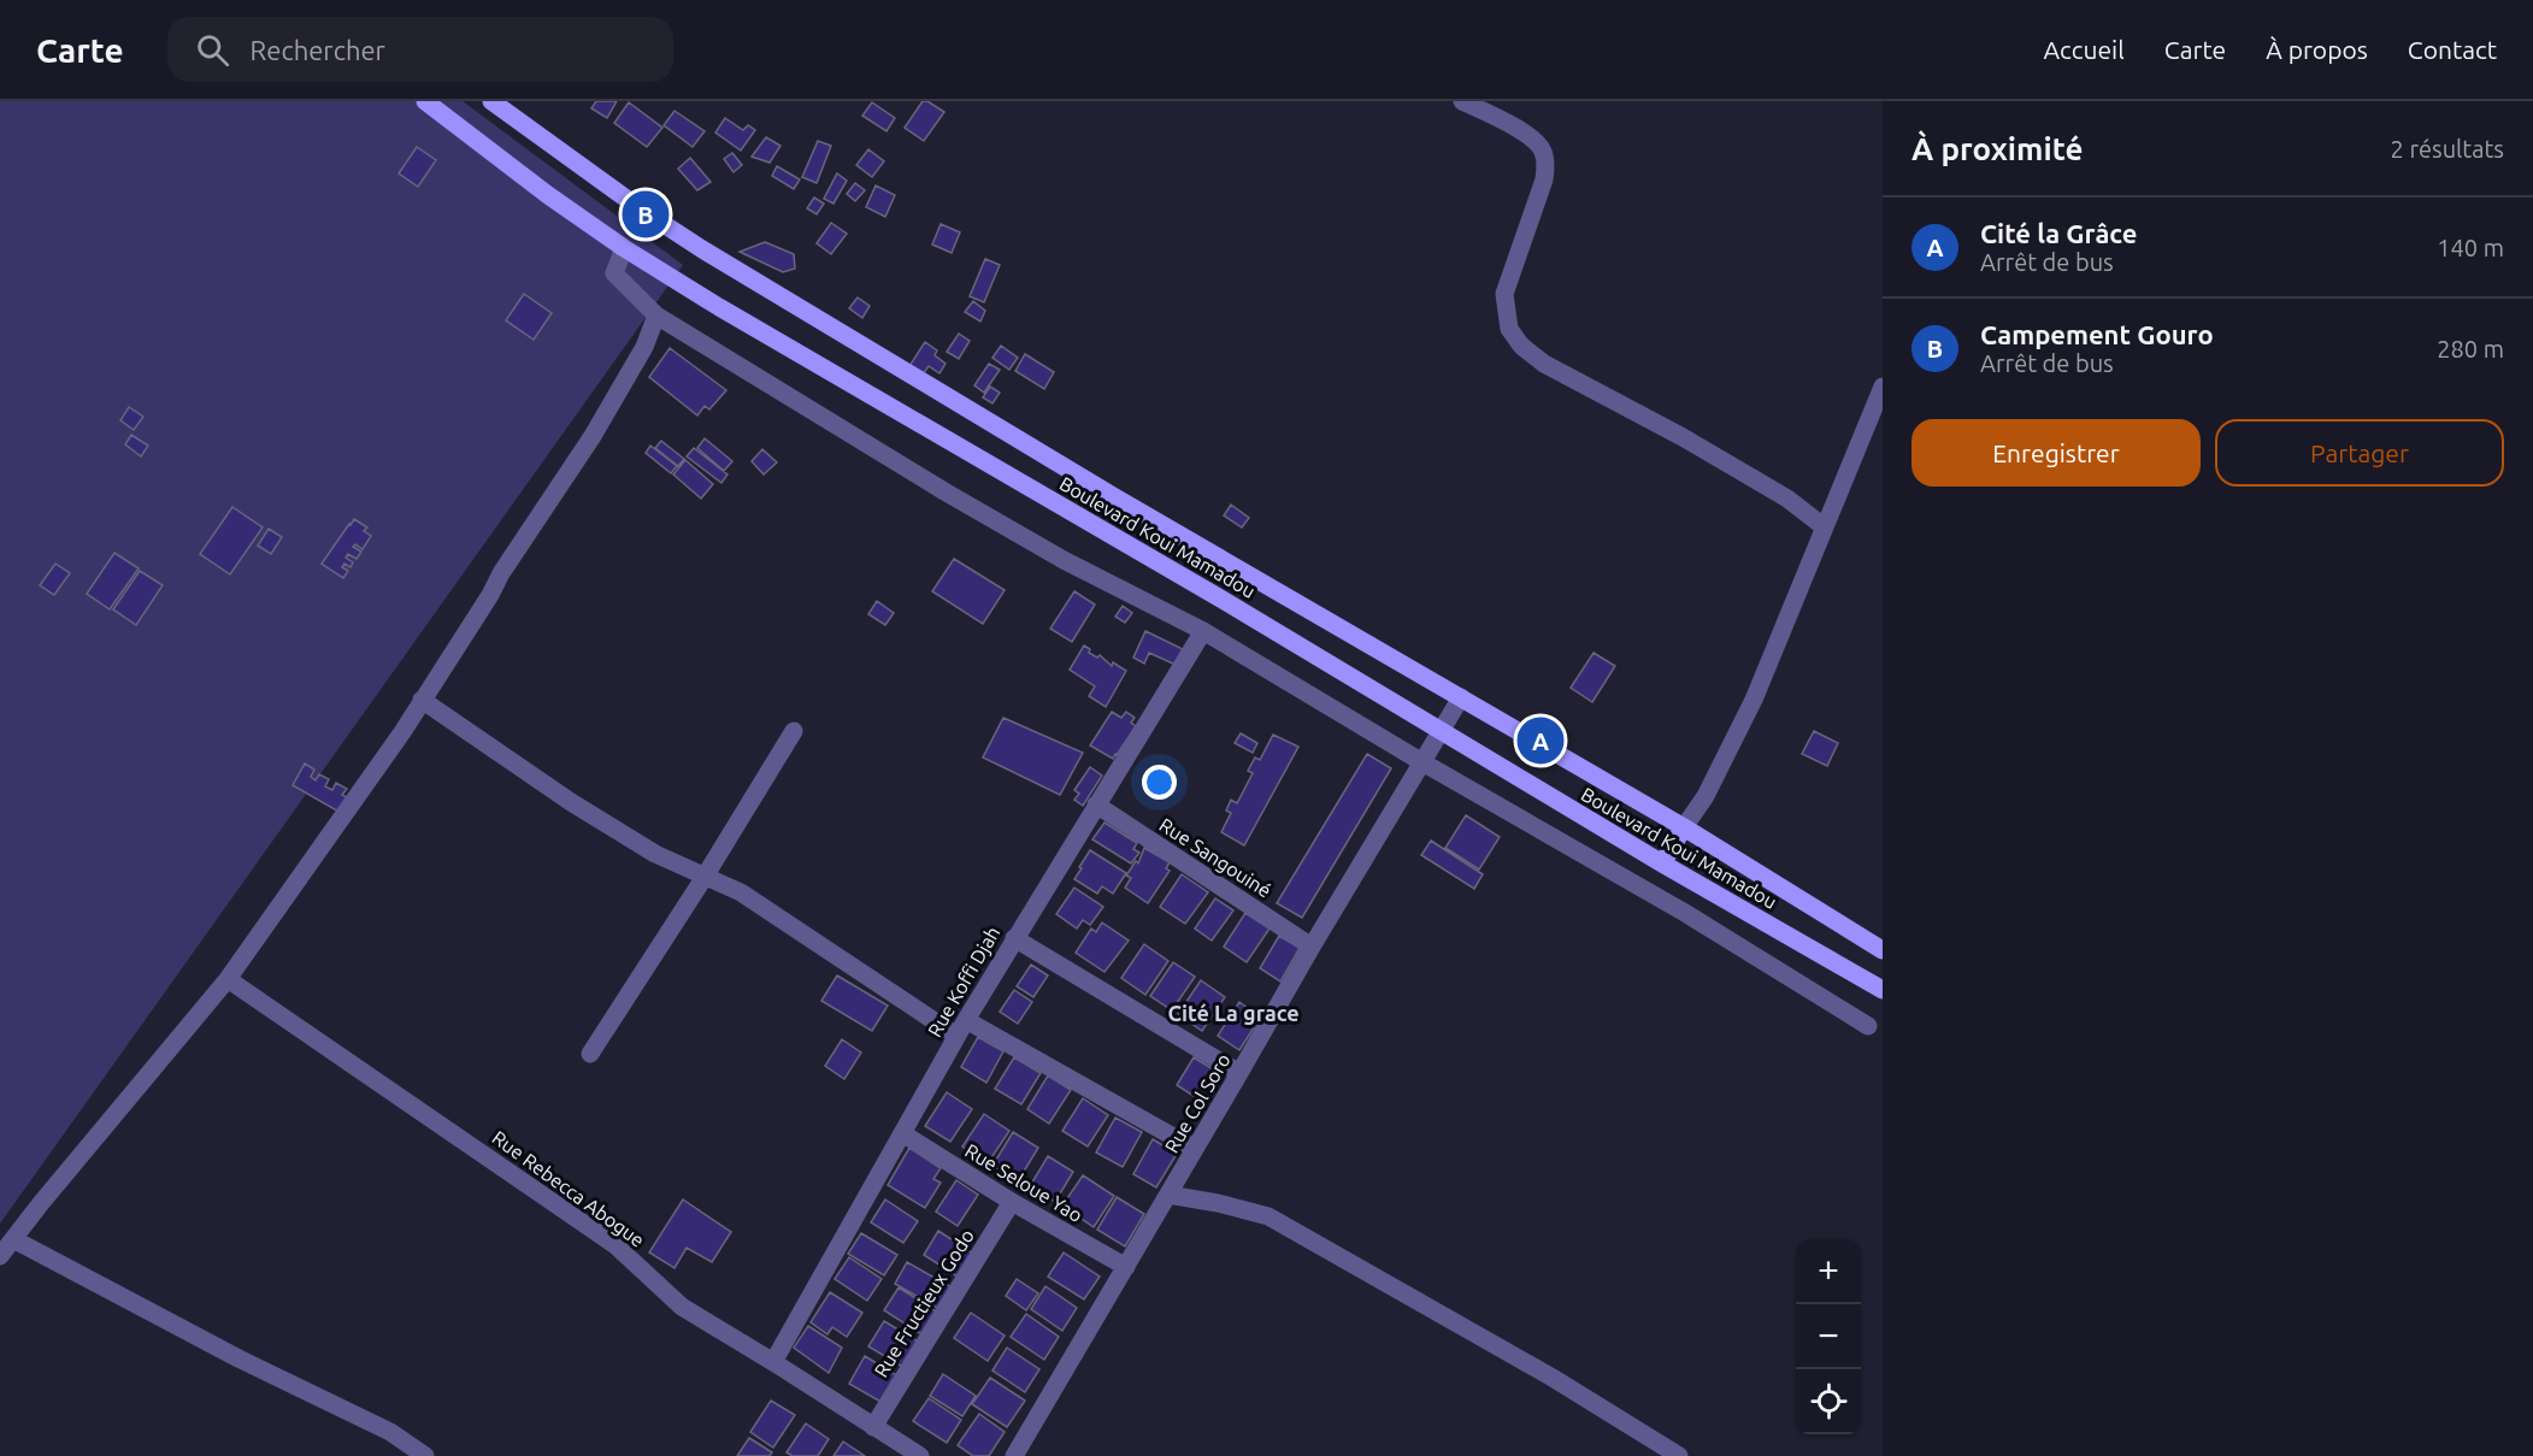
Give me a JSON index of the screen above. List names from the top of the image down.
{
  "streets": {
    "main road": ["Boulevard Koui Mamadou"],
    "street": [
      "Rue Sangouiné",
      "Rue Koffi Djah",
      "Rue Col Soro",
      "Rue Seloue Yao",
      "Rue Rebecca Abogue",
      "Rue Fructieux Godo"
    ]
  },
  "crossings": [
    ["Boulevard Koui Mamadou", "Rue Col Soro"],
    ["Rue Sangouiné", "Rue Koffi Djah"],
    ["Rue Sangouiné", "Rue Col Soro"],
    ["Rue Koffi Djah", "Rue Seloue Yao"],
    ["Rue Koffi Djah", "Rue Rebecca Abogue"],
    ["Rue Col Soro", "Rue Seloue Yao"],
    ["Rue Seloue Yao", "Rue Fructieux Godo"],
    ["Rue Rebecca Abogue", "Rue Fructieux Godo"]
  ],
  "districts": ["Cité La grace"],
  "page": {
    "header": "Carte",
    "search": "Rechercher",
    "nav": [
      "Accueil",
      "Carte",
      "À propos",
      "Contact"
    ],
    "heading": ["À proximité", "2 résultats"],
    "pins": ["B", "A"],
    "list": [
      {
        "mark": "A",
        "name": "Cité la Grâce",
        "note": "Arrêt de bus",
        "value": "140 m"
      },
      {
        "mark": "B",
        "name": "Campement Gouro",
        "note": "Arrêt de bus",
        "value": "280 m"
      }
    ],
    "buttons": ["Enregistrer", "Partager"],
    "map_buttons": ["+", "−"]
  }
}
